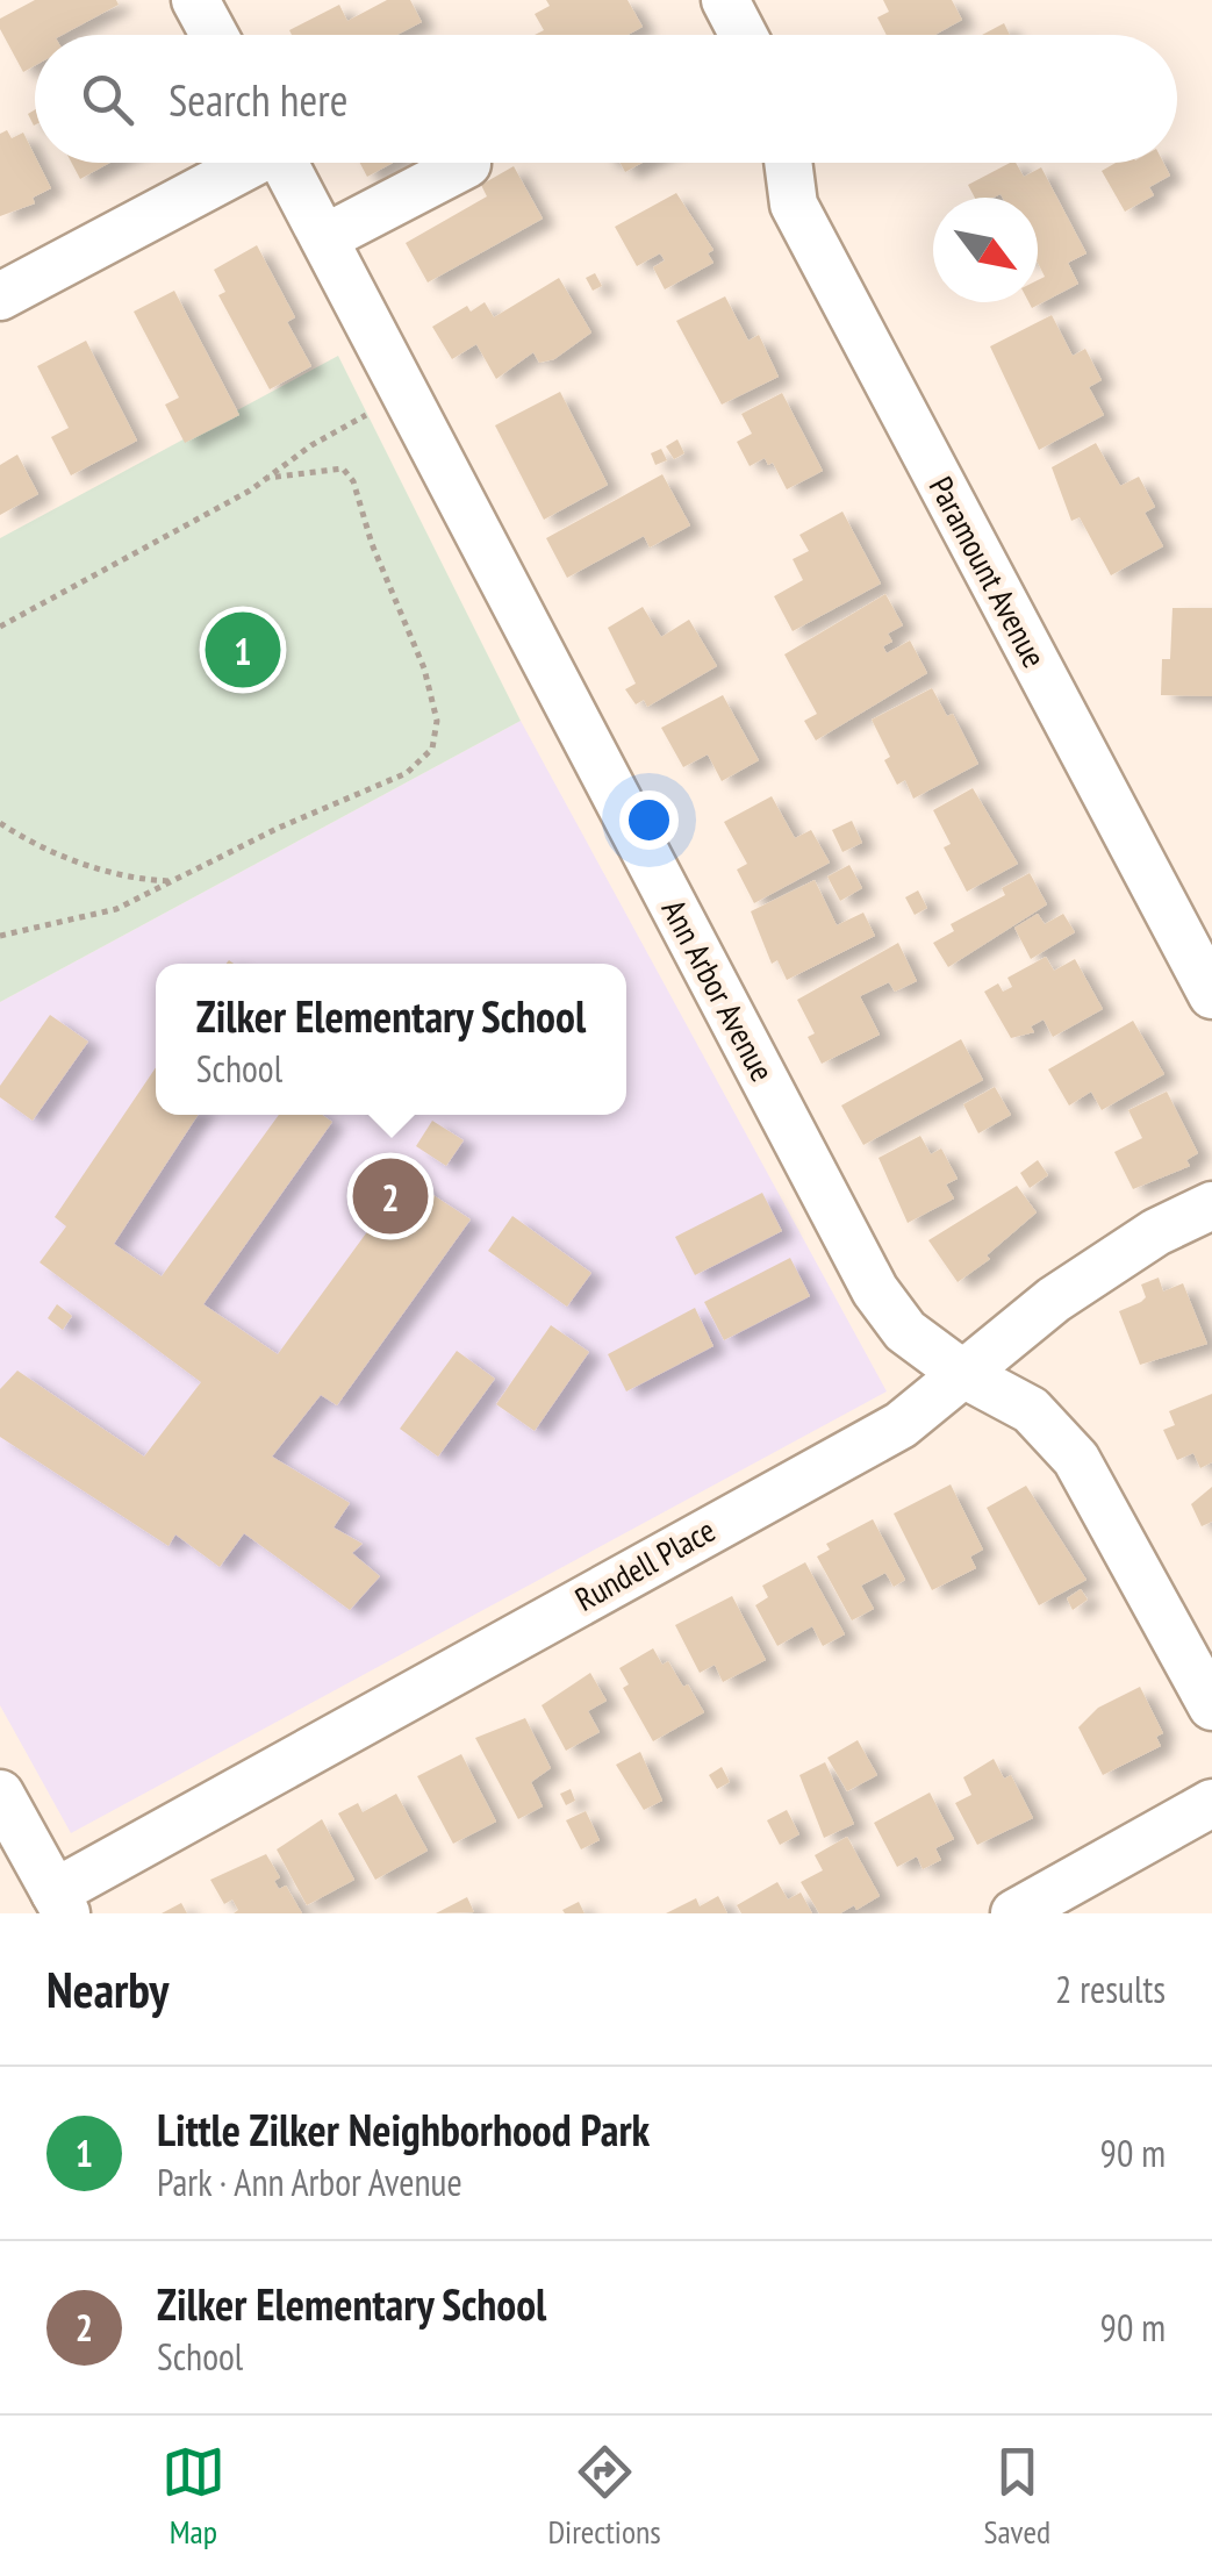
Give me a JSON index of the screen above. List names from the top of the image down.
{
  "streets": {
    "street": ["Paramount Avenue", "Ann Arbor Avenue", "Rundell Place"]
  },
  "crossings": [
    ["Ann Arbor Avenue", "Rundell Place"]
  ],
  "north": "bottom right",
  "page": {
    "search": "Search here",
    "pins": ["1", "2"],
    "popup": ["Zilker Elementary School", "School"],
    "heading": ["Nearby", "2 results"],
    "list": [
      {
        "mark": "1",
        "name": "Little Zilker Neighborhood Park",
        "note": "Park · Ann Arbor Avenue",
        "value": "90 m"
      },
      {
        "mark": "2",
        "name": "Zilker Elementary School",
        "note": "School",
        "value": "90 m"
      }
    ],
    "nav": ["Map", "Directions", "Saved"]
  }
}
